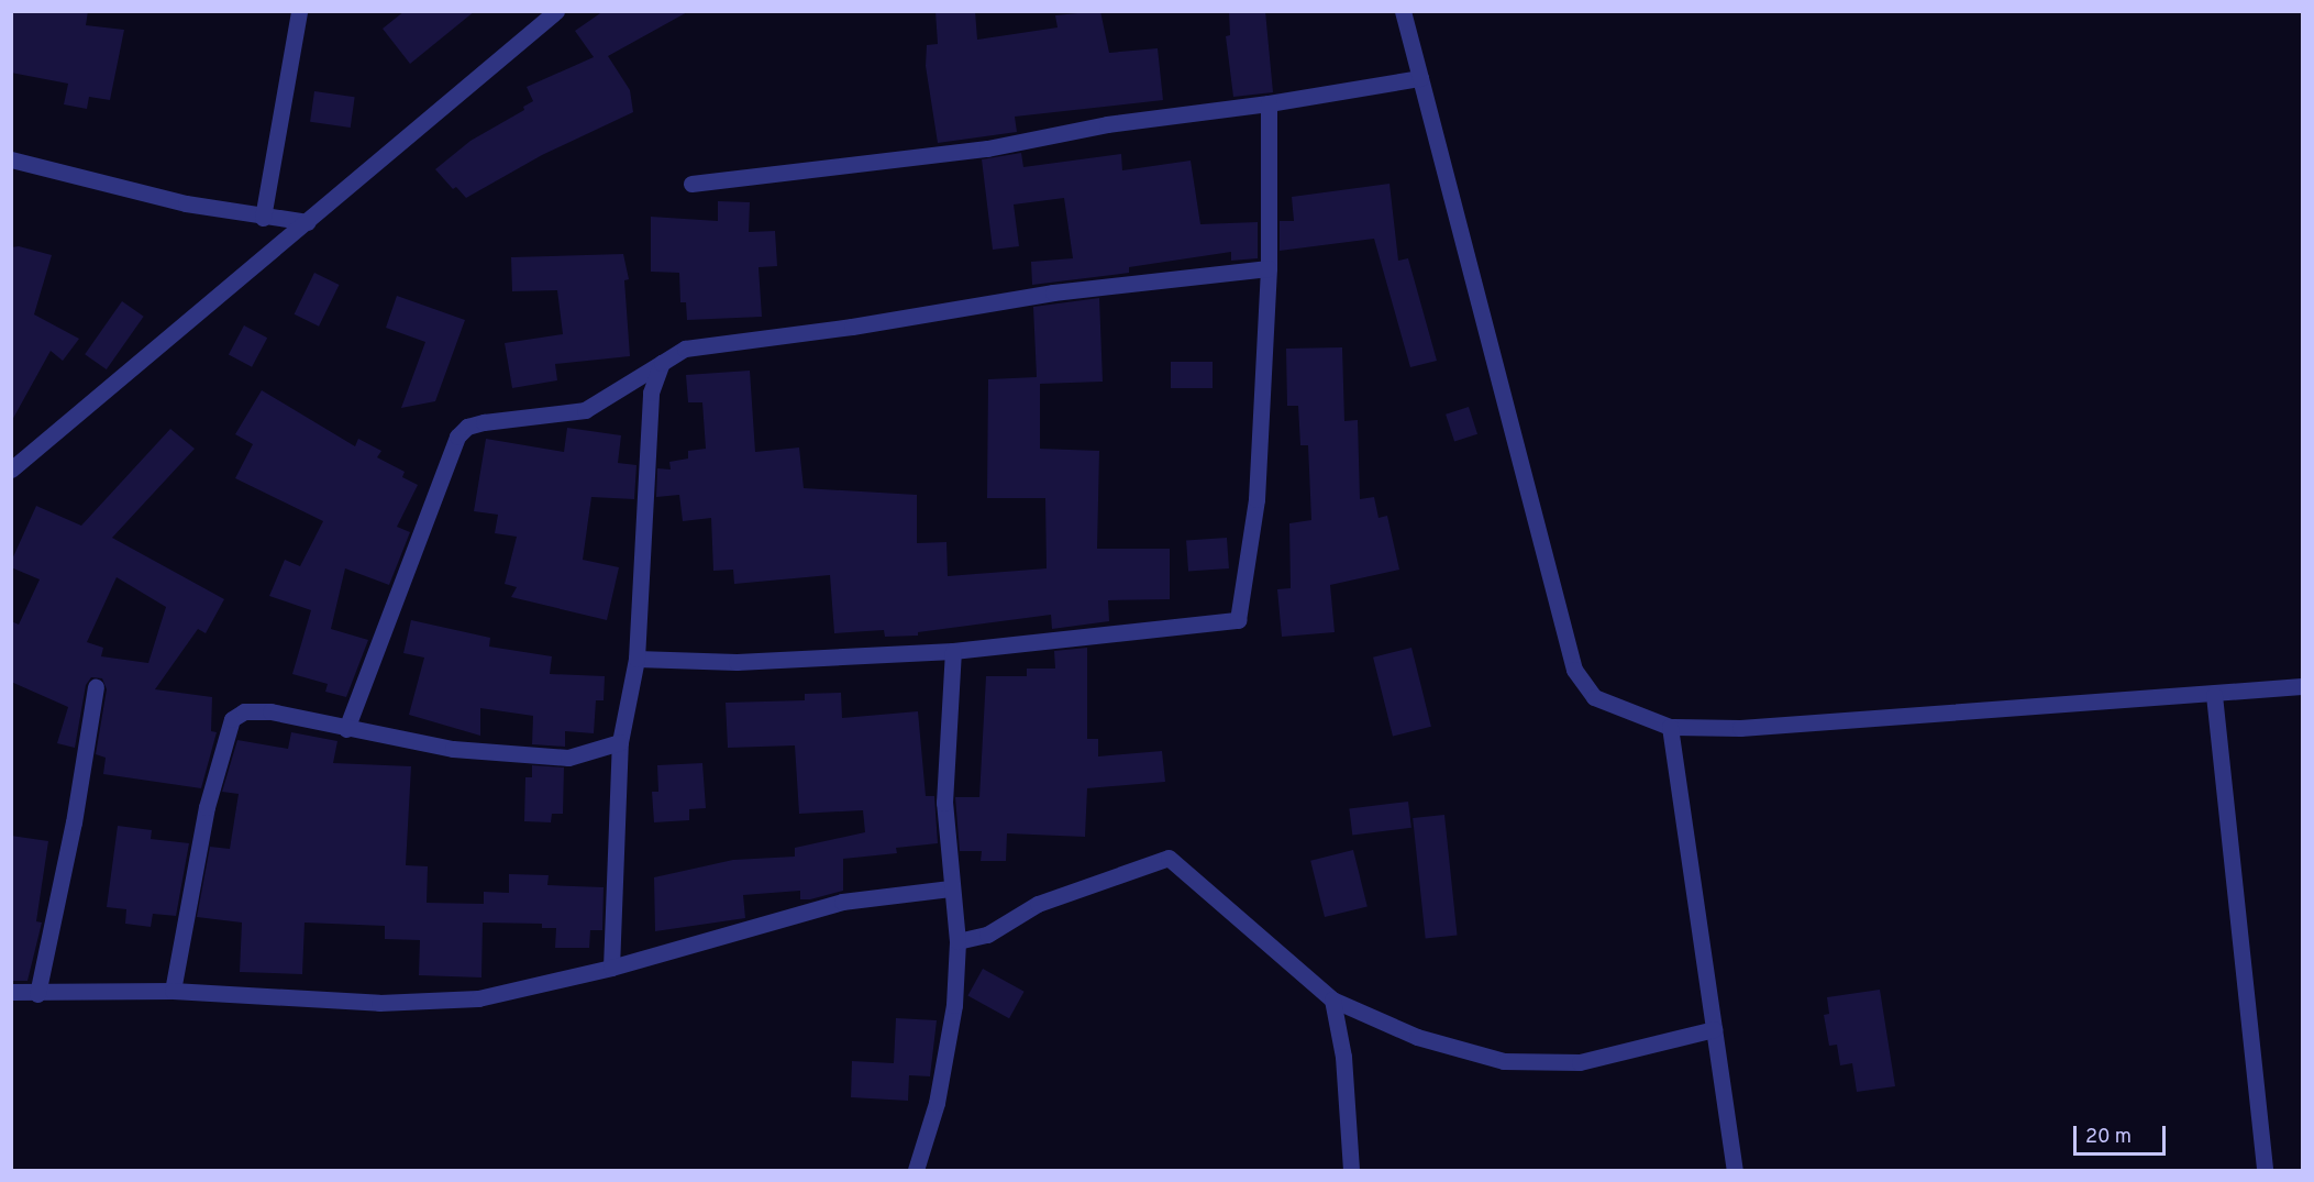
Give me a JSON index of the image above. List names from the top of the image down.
{
  "scale_bar": "20 m"
}
